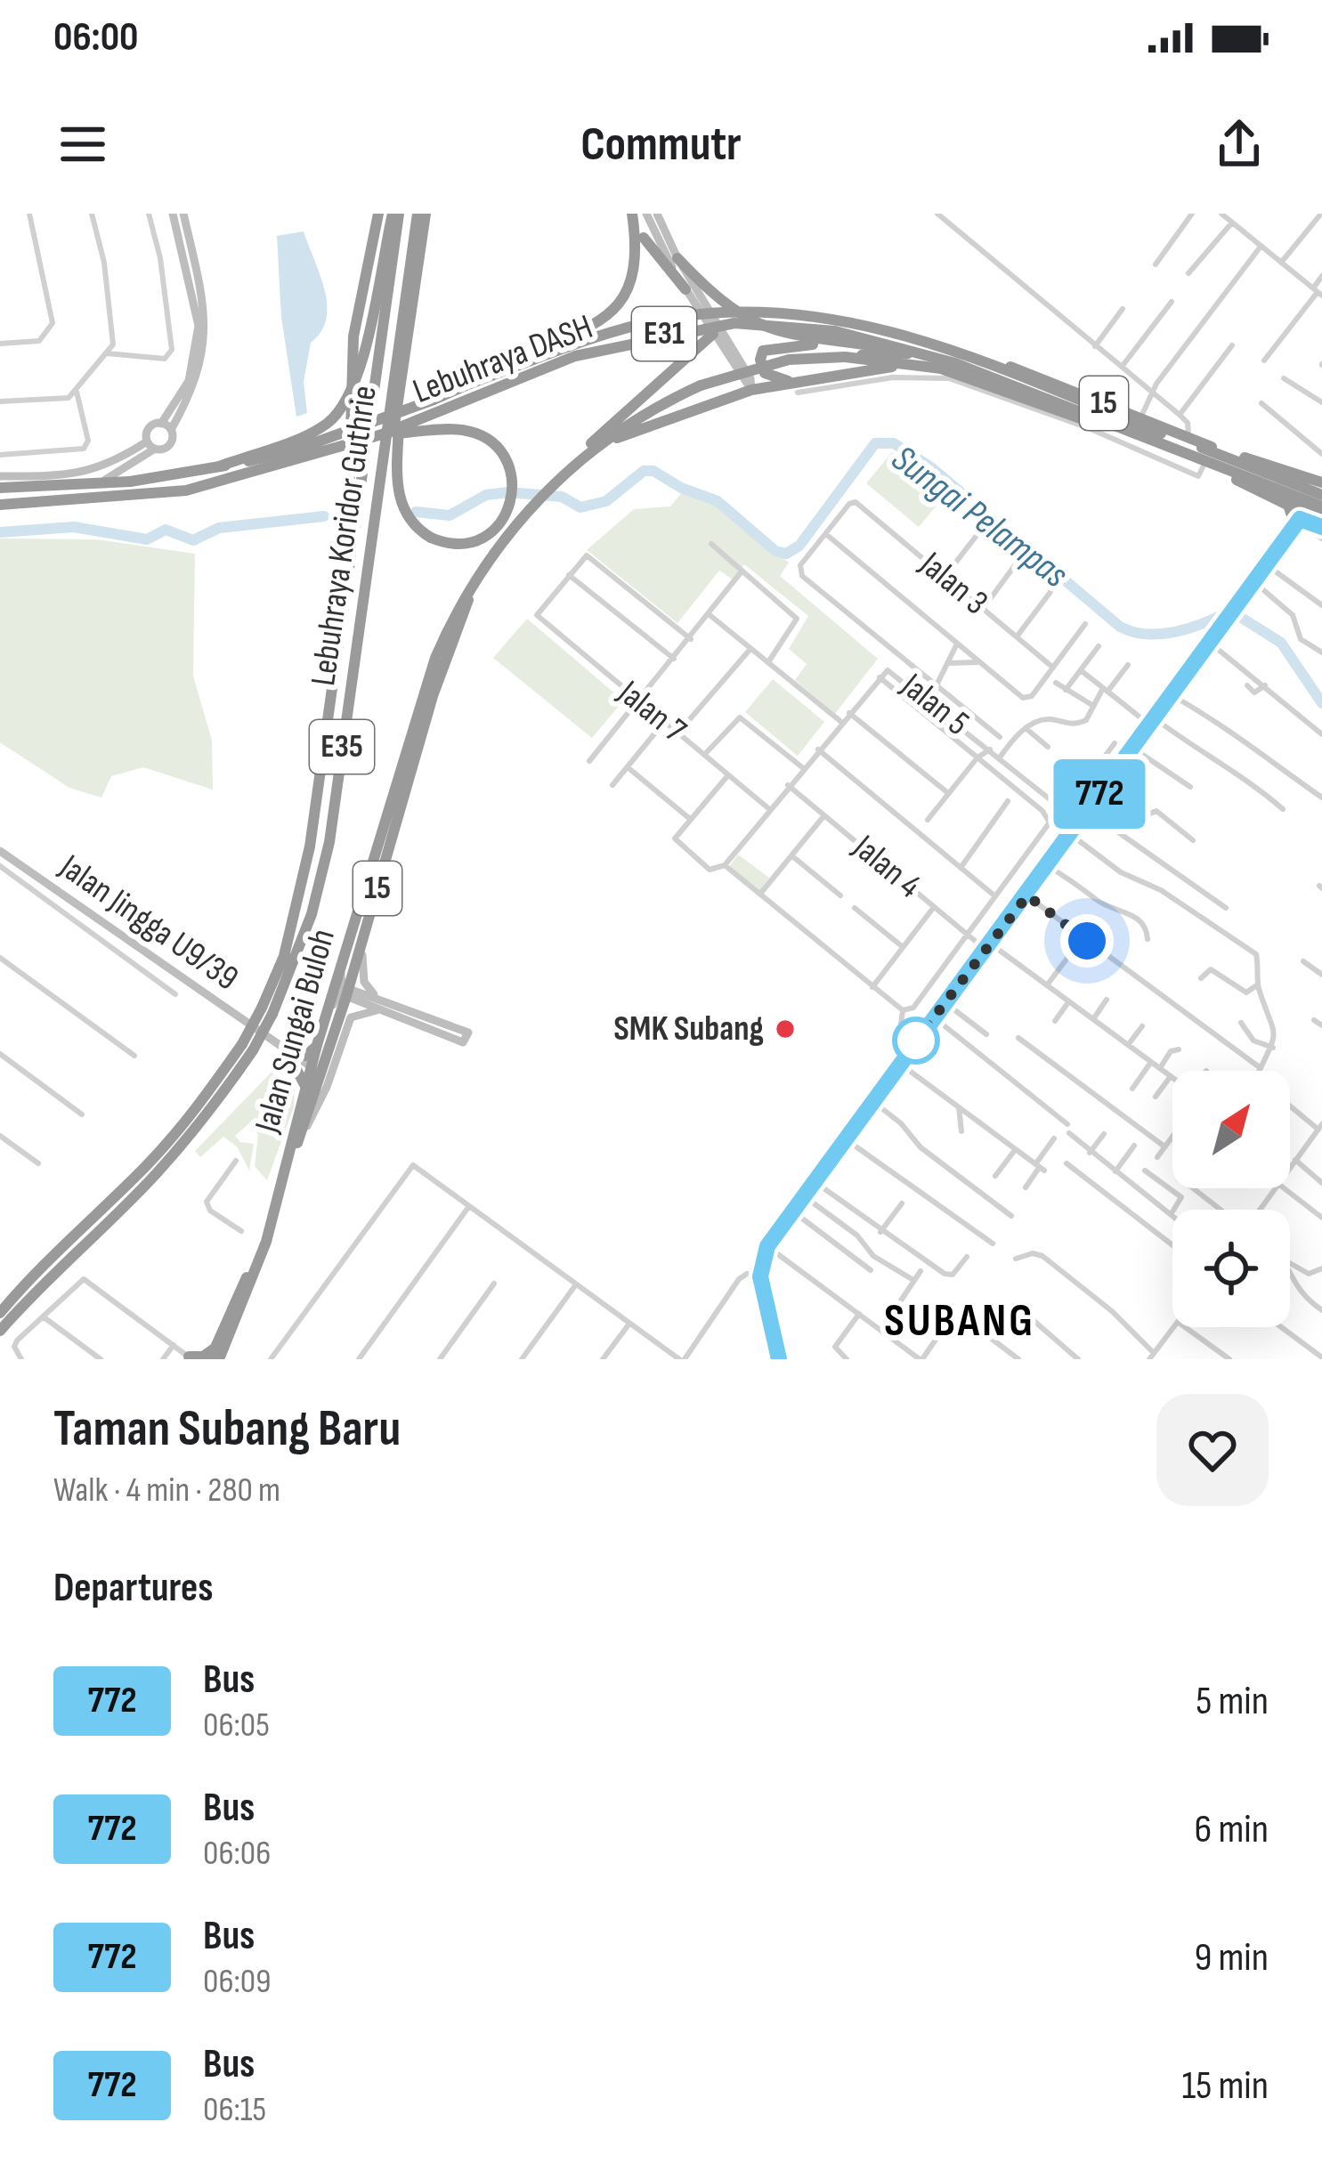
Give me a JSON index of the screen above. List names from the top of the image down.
{
  "streets": {
    "highway": [
      "E31",
      "Lebuhraya DASH",
      "15",
      "Lebuhraya Koridor Guthrie",
      "E35",
      "Jalan Sungai Buloh"
    ],
    "street": [
      "Jalan 3",
      "Jalan 5",
      "Jalan 7",
      "Jalan 4",
      "Jalan Jingga U9/39"
    ]
  },
  "crossings": [
    ["Lebuhraya DASH", "Jalan Sungai Buloh"],
    ["Jalan 5", "Jalan 7"],
    ["Jalan 5", "Jalan 4"],
    ["Jalan Jingga U9/39", "Jalan Sungai Buloh"]
  ],
  "districts": ["SUBANG"],
  "water": ["Sungai Pelampas"],
  "places": ["SMK Subang"],
  "lines": ["bus line 772"],
  "north": "top right",
  "page": {
    "status": "06:00",
    "header": "Commutr",
    "on_map": "772",
    "heading": [
      ["Taman Subang Baru", "Walk · 4 min · 280 m"],
      "Departures"
    ],
    "list": [
      {
        "mark": "772",
        "name": "Bus",
        "note": "06:05",
        "value": "5 min"
      },
      {
        "mark": "772",
        "name": "Bus",
        "note": "06:06",
        "value": "6 min"
      },
      {
        "mark": "772",
        "name": "Bus",
        "note": "06:09",
        "value": "9 min"
      },
      {
        "mark": "772",
        "name": "Bus",
        "note": "06:15",
        "value": "15 min"
      }
    ]
  }
}
